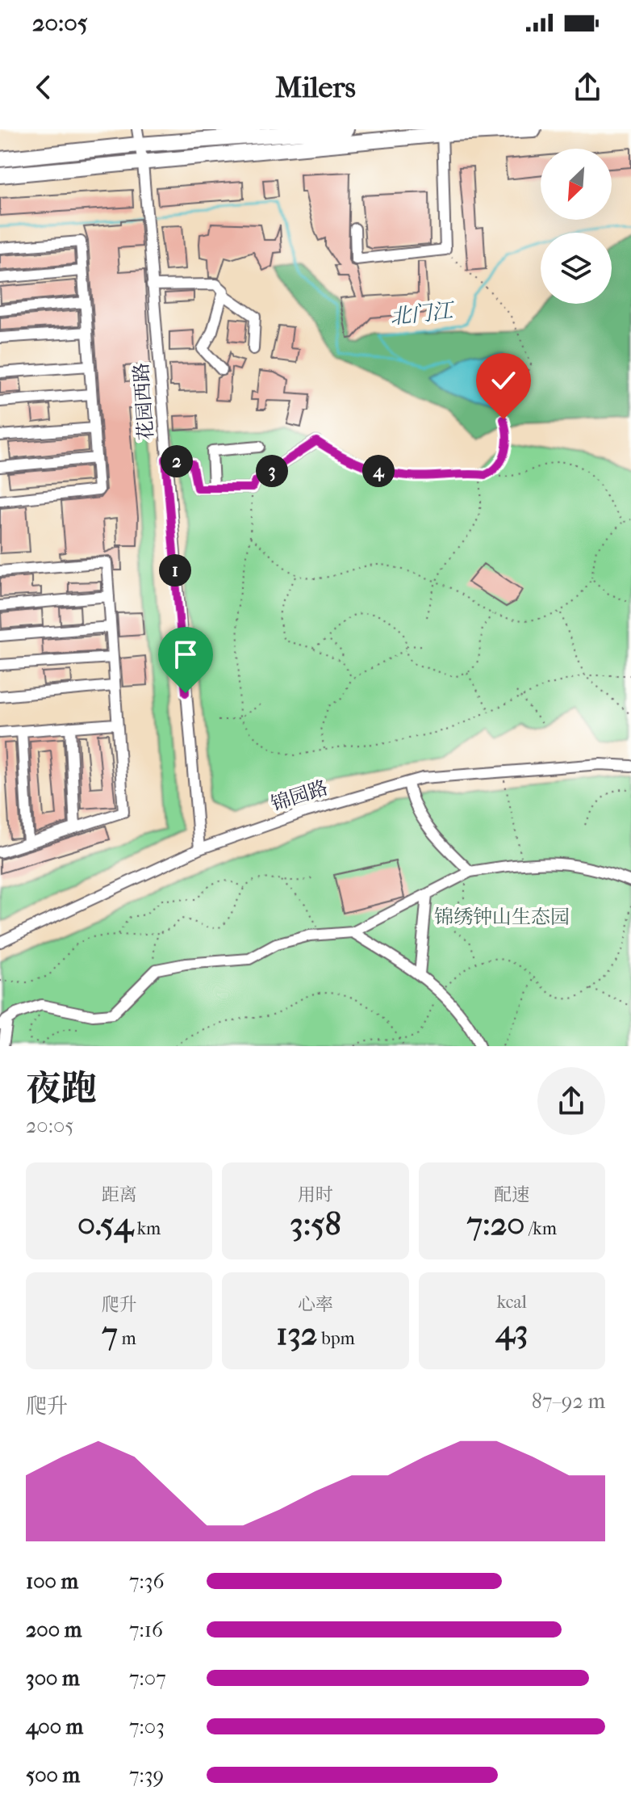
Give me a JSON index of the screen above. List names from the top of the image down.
{
  "streets": {
    "street": ["花园西路", "锦园路"]
  },
  "crossings": [
    ["花园西路", "锦园路"]
  ],
  "water": ["北门江"],
  "parks": ["锦绣钟山生态园"],
  "north": "bottom left",
  "page": {
    "status": "20:05",
    "header": "Milers",
    "pins": [
      "2",
      "3",
      "4",
      "1"
    ],
    "heading": ["夜跑", "20:05"],
    "stats": [
      ["距离", "0.54 km"],
      ["用时", "3:58"],
      ["配速", "7:20 /km"],
      ["爬升", "7 m"],
      ["心率", "132 bpm"],
      ["kcal", "43"]
    ],
    "chart": ["爬升", "87–92 m"],
    "list": [
      {
        "name": "100 m",
        "note": "7:36"
      },
      {
        "name": "200 m",
        "note": "7:16"
      },
      {
        "name": "300 m",
        "note": "7:07"
      },
      {
        "name": "400 m",
        "note": "7:03"
      },
      {
        "name": "500 m",
        "note": "7:39"
      }
    ]
  }
}
